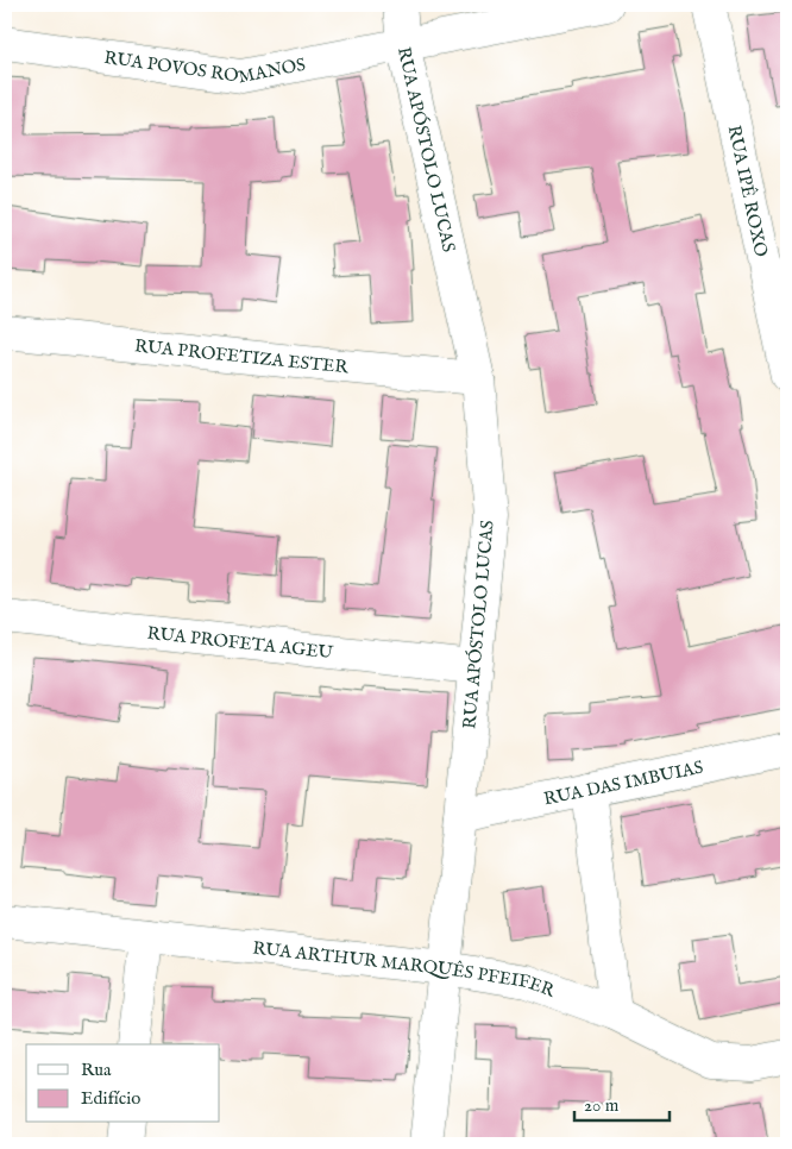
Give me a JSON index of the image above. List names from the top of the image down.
{
  "streets": {
    "street": [
      "RUA POVOS ROMANOS",
      "RUA APÓSTOLO LUCAS",
      "RUA IPÊ ROXO",
      "RUA PROFETIZA ESTER",
      "RUA PROFETA AGEU",
      "RUA DAS IMBUIAS",
      "RUA ARTHUR MARQUÊS PFEIFER"
    ]
  },
  "crossings": [
    ["RUA POVOS ROMANOS", "RUA APÓSTOLO LUCAS"],
    ["RUA APÓSTOLO LUCAS", "RUA PROFETIZA ESTER"],
    ["RUA APÓSTOLO LUCAS", "RUA PROFETA AGEU"],
    ["RUA APÓSTOLO LUCAS", "RUA DAS IMBUIAS"],
    ["RUA APÓSTOLO LUCAS", "RUA ARTHUR MARQUÊS PFEIFER"]
  ],
  "legend": ["Rua", "Edifício"],
  "scale_bar": "20 m"
}
